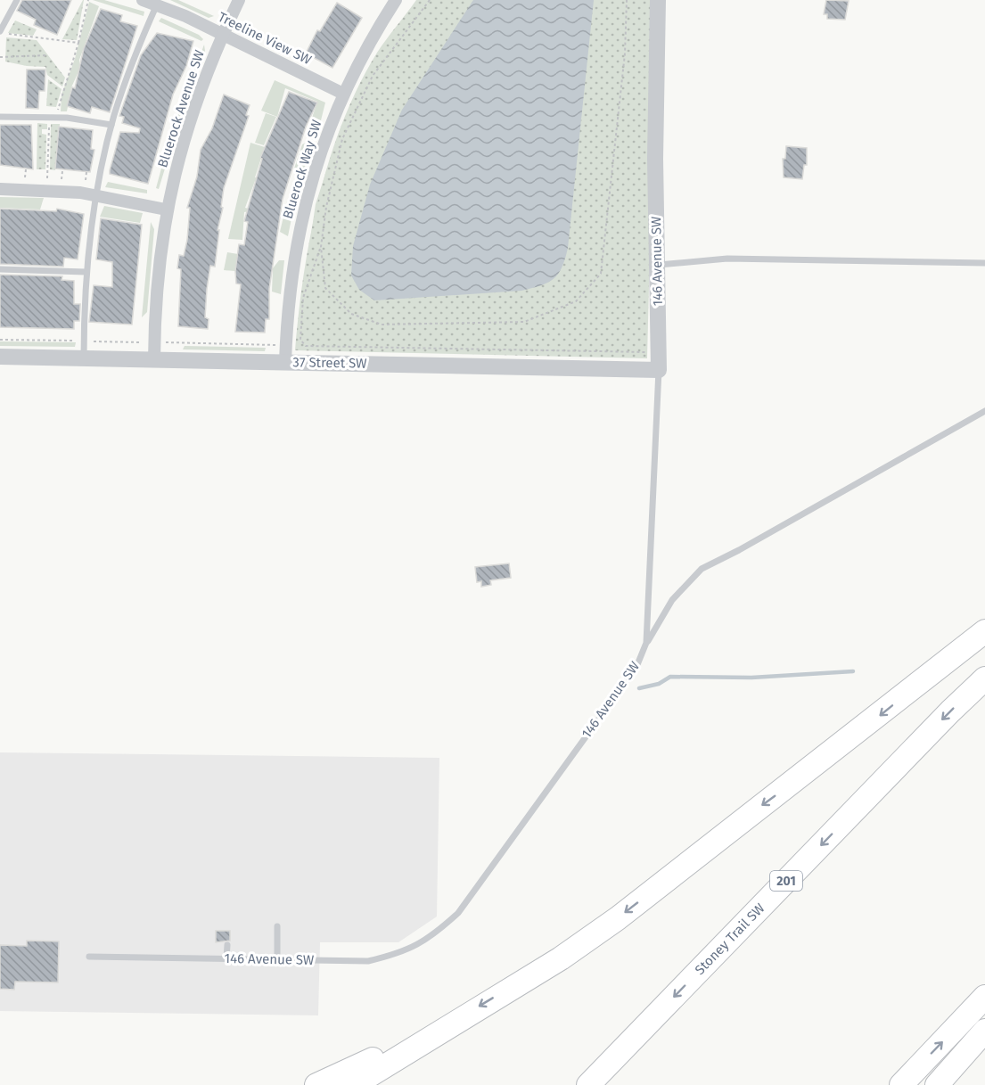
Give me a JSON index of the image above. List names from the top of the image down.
{
  "streets": {
    "highway": ["201", "Stoney Trail SW"],
    "street": [
      "Treeline View SW",
      "Bluerock Avenue SW",
      "Bluerock Way SW",
      "146 Avenue SW",
      "37 Street SW"
    ]
  },
  "crossings": [
    ["Treeline View SW", "Bluerock Avenue SW"],
    ["Treeline View SW", "Bluerock Way SW"],
    ["Bluerock Avenue SW", "37 Street SW"],
    ["Bluerock Way SW", "37 Street SW"],
    ["146 Avenue SW", "37 Street SW"]
  ]
}
